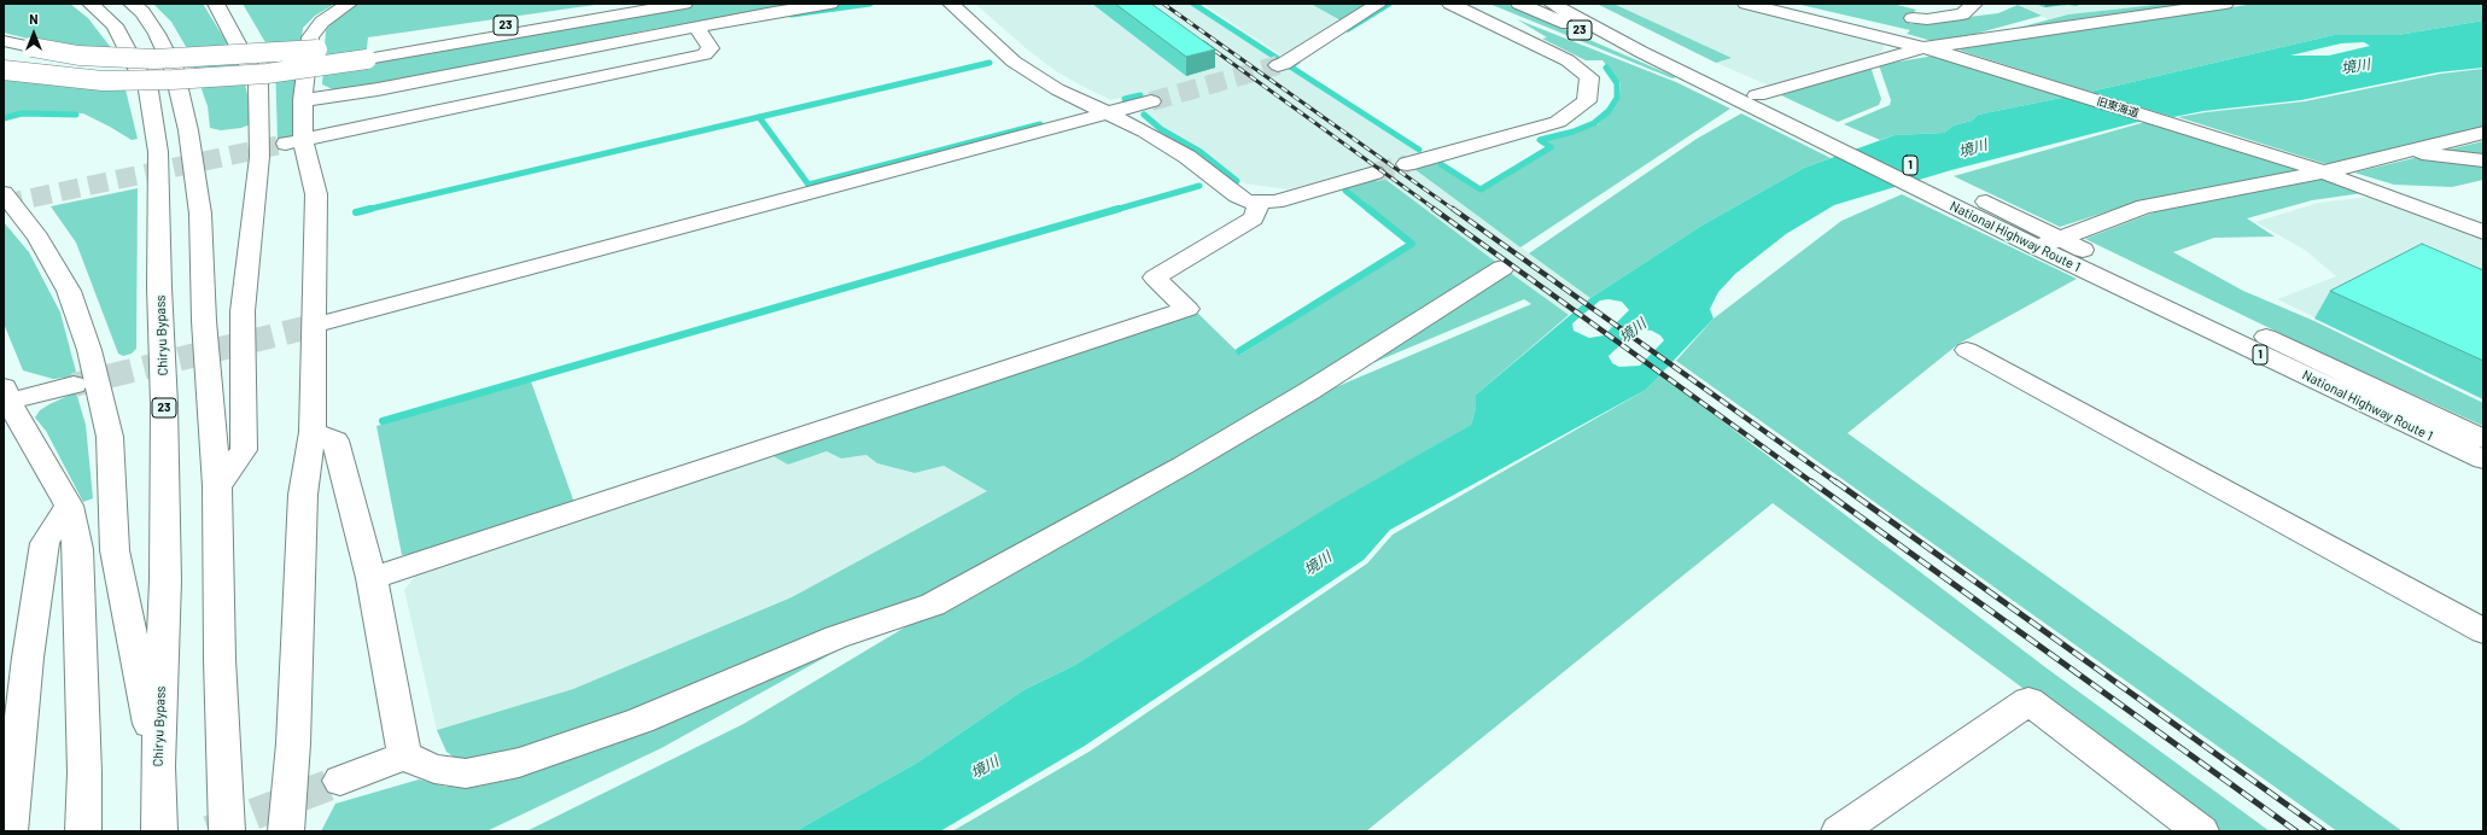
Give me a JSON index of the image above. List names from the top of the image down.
{
  "streets": {
    "main road": [
      "23",
      "旧東海道",
      "1",
      "National Highway Route 1",
      "Chiryu Bypass"
    ]
  },
  "crossings": [
    ["23", "National Highway Route 1"],
    ["23", "Chiryu Bypass"]
  ],
  "water": ["境川"],
  "north": "top"
}
